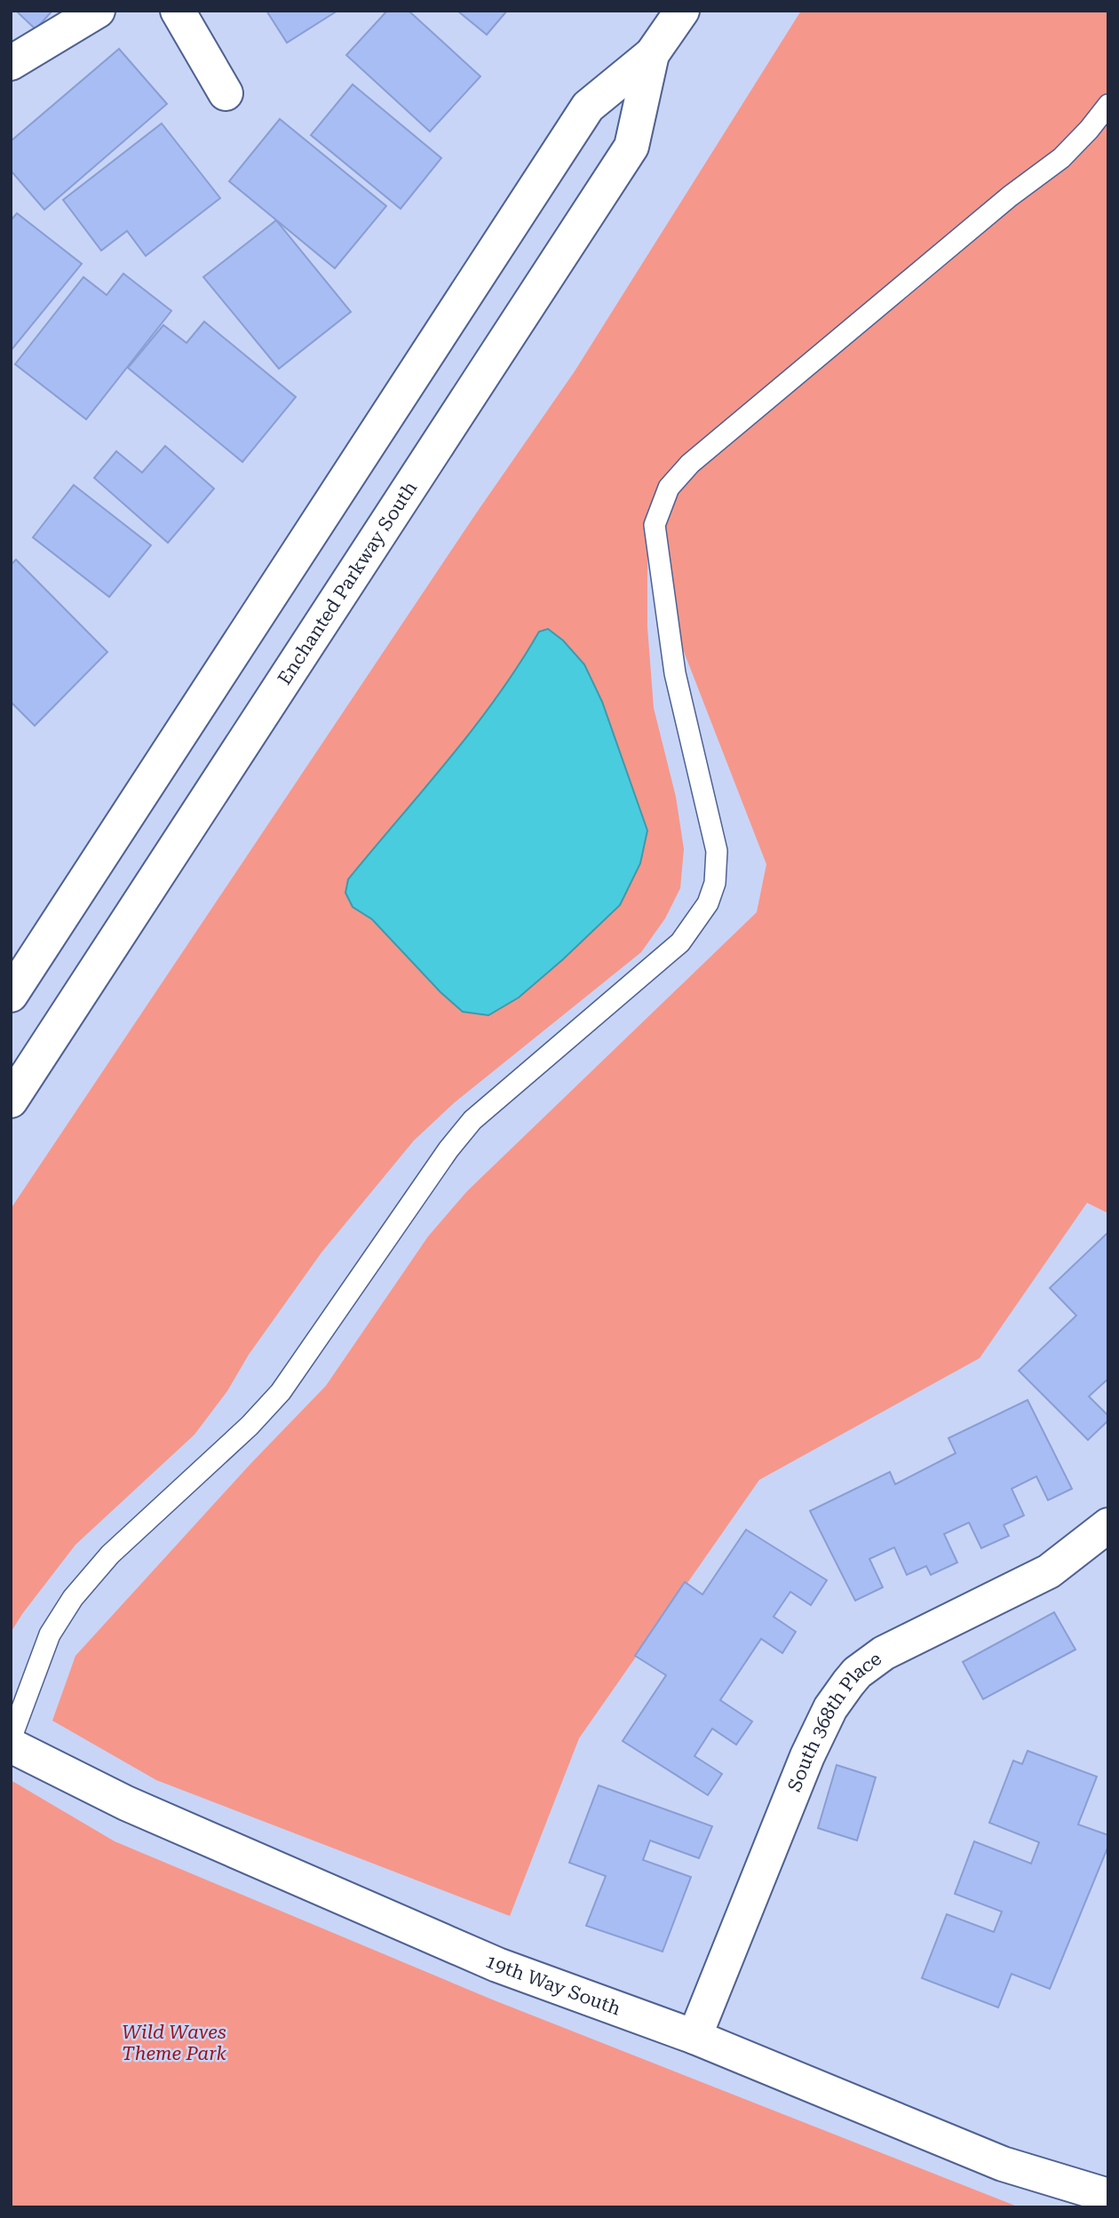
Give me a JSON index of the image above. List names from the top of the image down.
{
  "streets": {
    "main road": ["Enchanted Parkway South", "South 368th Place", "19th Way South"]
  },
  "crossings": [
    ["South 368th Place", "19th Way South"]
  ],
  "parks": ["Wild Waves Theme Park"]
}
